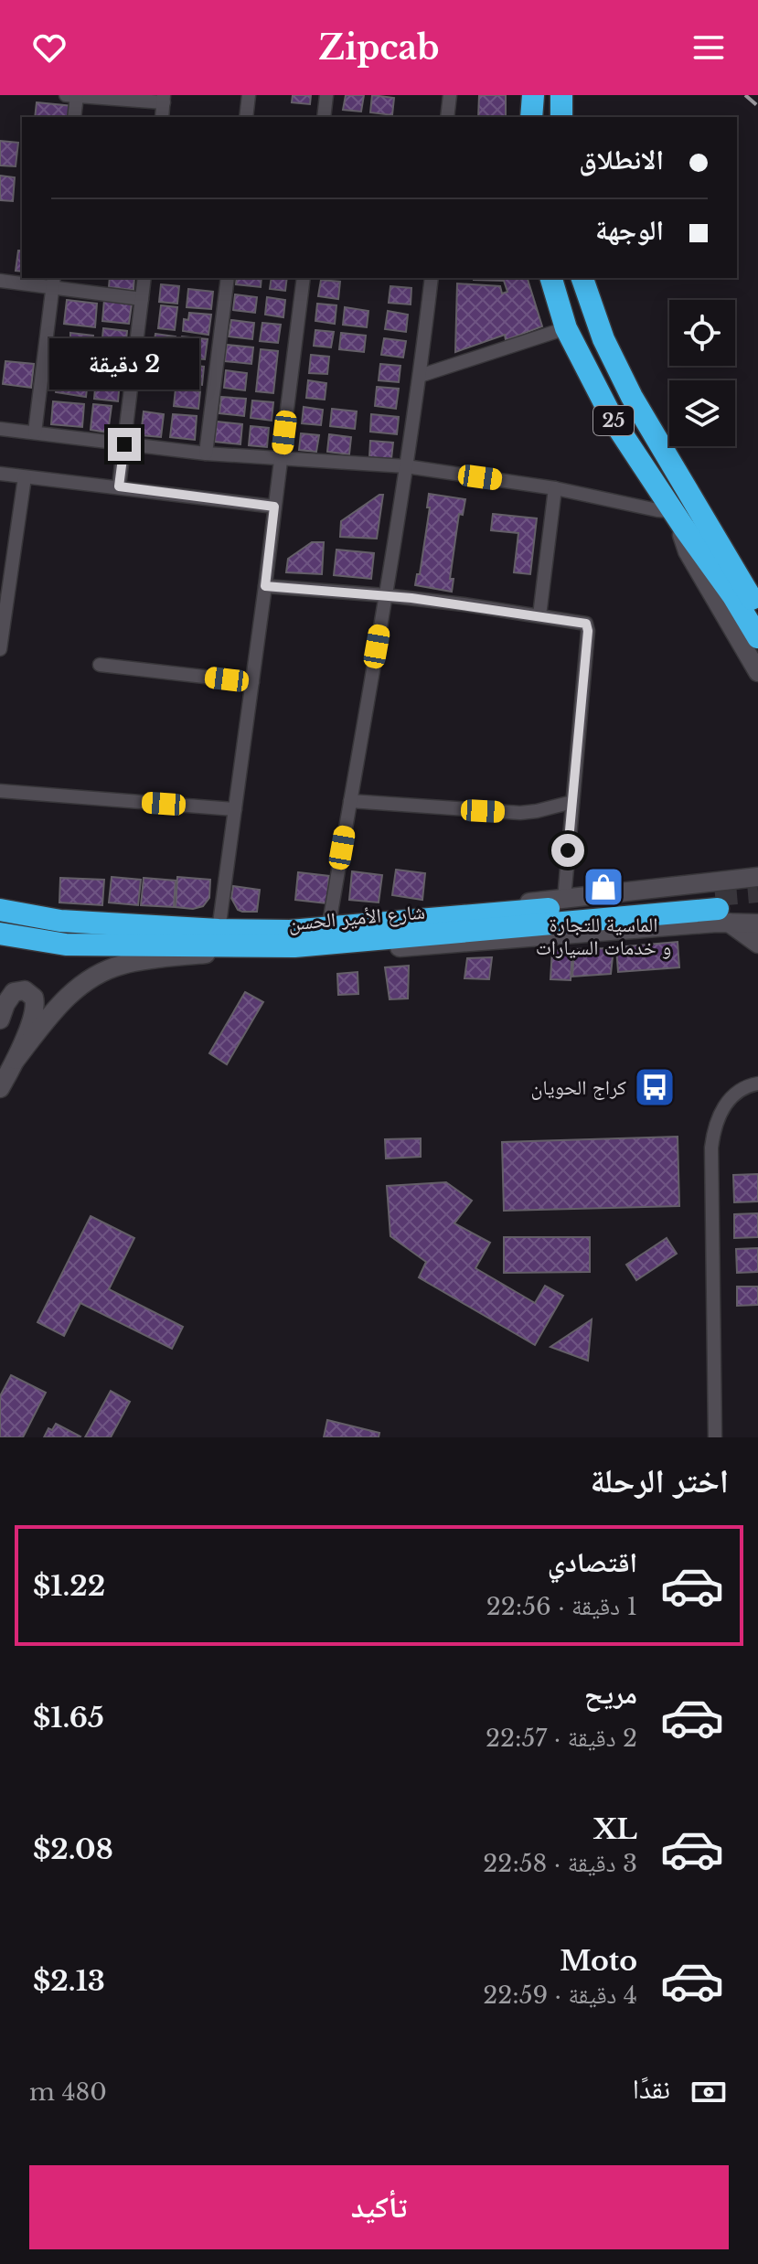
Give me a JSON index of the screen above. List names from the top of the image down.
{
  "streets": {
    "highway": ["25", "شارع الأمير الحسن"]
  },
  "places": {
    "shop": ["الماسية للتجارة و خدمات السيارات"],
    "bus stop": ["كراج الحويان"]
  },
  "page": {
    "header": "Zipcab",
    "banner": ["الانطلاق", "الوجهة"],
    "bubble": "2 دقيقة",
    "heading": "اختر الرحلة",
    "list": [
      {
        "name": "اقتصادي",
        "note": "1 دقيقة · 22:56",
        "value": "$1.22"
      },
      {
        "name": "مريح",
        "note": "2 دقيقة · 22:57",
        "value": "$1.65"
      },
      {
        "name": "XL",
        "note": "3 دقيقة · 22:58",
        "value": "$2.08"
      },
      {
        "name": "Moto",
        "note": "4 دقيقة · 22:59",
        "value": "$2.13"
      }
    ],
    "pay": ["نقدًا", "480 m"],
    "buttons": "تأكيد"
  }
}
